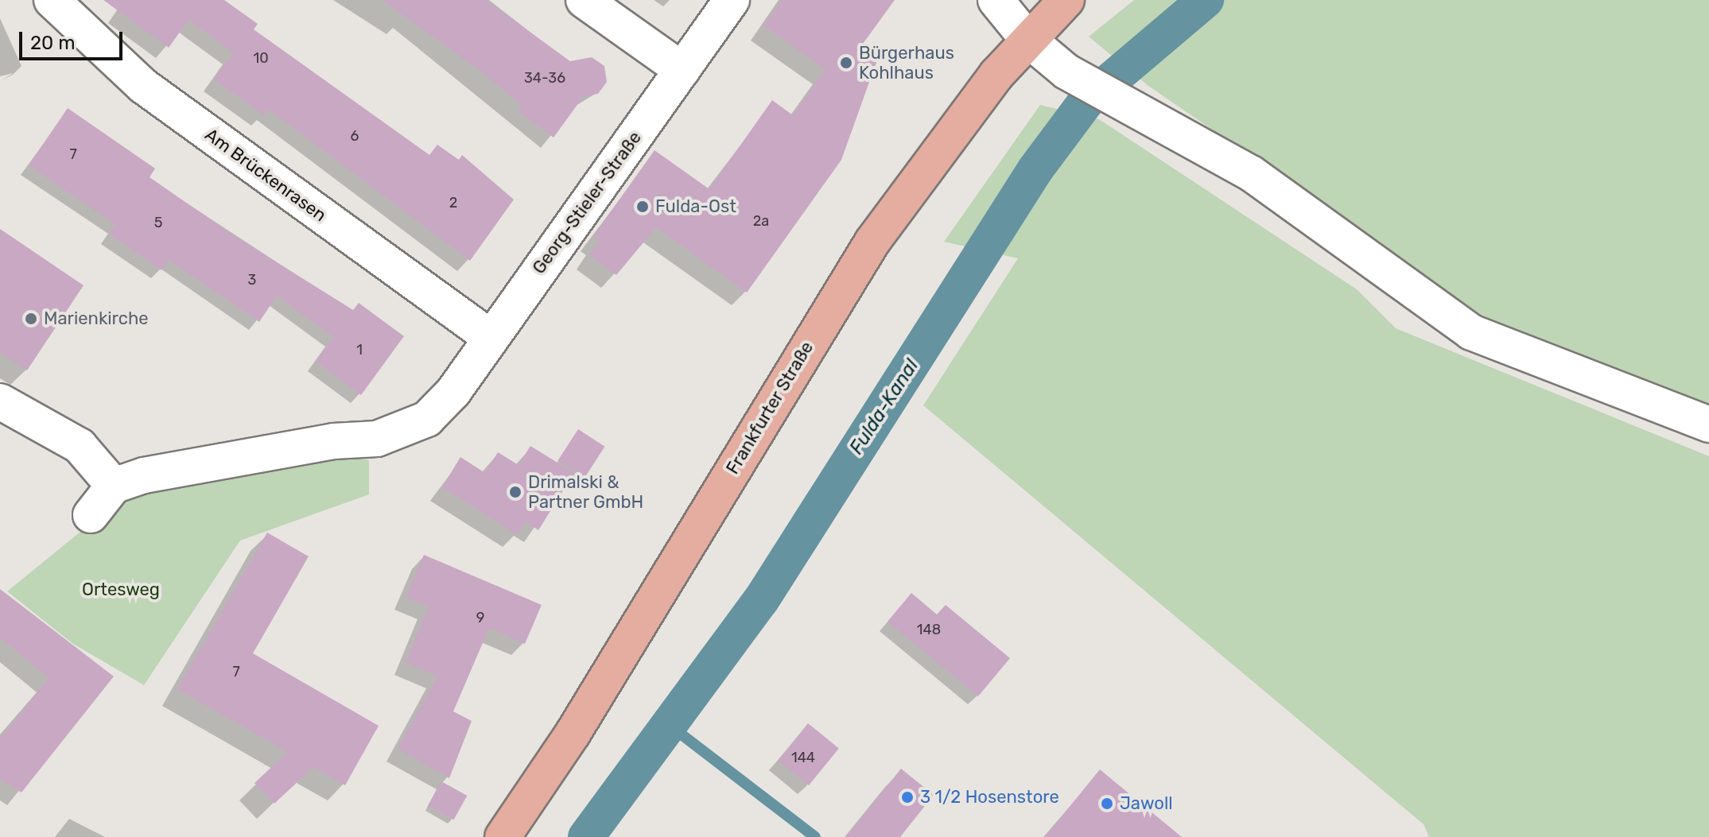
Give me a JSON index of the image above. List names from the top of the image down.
{
  "streets": {
    "main road": ["Frankfurter Straße"],
    "street": ["Am Brückenrasen", "Georg-Stieler-Straße"]
  },
  "crossings": [
    ["Am Brückenrasen", "Georg-Stieler-Straße"]
  ],
  "water": ["Fulda-Kanal"],
  "parks": ["Ortesweg"],
  "places": [
    "Bürgerhaus Kohlhaus",
    "Fulda-Ost",
    "Marienkirche",
    "Drimalski & Partner GmbH",
    "3 1/2 Hosenstore",
    "Jawoll"
  ],
  "house_numbers": [
    "10",
    "34-36",
    "6",
    "7",
    "2",
    "2a",
    "5",
    "3",
    "1",
    "9",
    "148",
    "7",
    "144"
  ],
  "scale_bar": "20 m"
}
